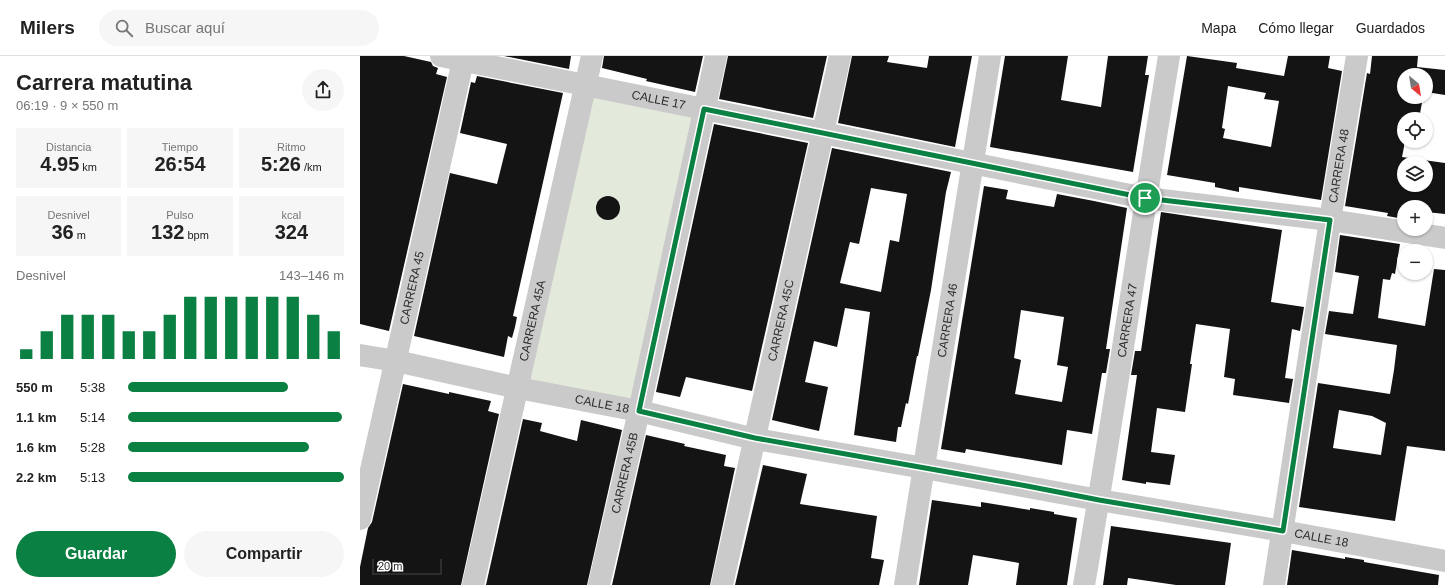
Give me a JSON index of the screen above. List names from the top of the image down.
{
  "streets": {
    "street": [
      "CALLE 17",
      "CARRERA 48",
      "CARRERA 45",
      "CARRERA 46",
      "CARRERA 47",
      "CARRERA 45A",
      "CARRERA 45C",
      "CALLE 18",
      "CARRERA 45B"
    ]
  },
  "crossings": [
    ["CALLE 17", "CARRERA 48"],
    ["CALLE 17", "CARRERA 45"],
    ["CALLE 17", "CARRERA 46"],
    ["CALLE 17", "CARRERA 47"],
    ["CALLE 17", "CARRERA 45A"],
    ["CALLE 17", "CARRERA 45C"],
    ["CALLE 17", "CARRERA 45B"],
    ["CARRERA 48", "CALLE 18"],
    ["CARRERA 45", "CALLE 18"],
    ["CARRERA 46", "CALLE 18"],
    ["CARRERA 47", "CALLE 18"],
    ["CARRERA 45A", "CALLE 18"],
    ["CARRERA 45C", "CALLE 18"],
    ["CALLE 18", "CARRERA 45B"]
  ],
  "scale_bar": "20 m",
  "north": "bottom right",
  "page": {
    "header": "Milers",
    "search": "Buscar aquí",
    "nav": ["Mapa", "Cómo llegar", "Guardados"],
    "heading": ["Carrera matutina", "06:19 · 9 × 550 m"],
    "map_buttons": ["+", "−"],
    "stats": [
      ["Distancia", "4.95 km"],
      ["Tiempo", "26:54"],
      ["Ritmo", "5:26 /km"],
      ["Desnivel", "36 m"],
      ["Pulso", "132 bpm"],
      ["kcal", "324"]
    ],
    "chart": ["Desnivel", "143–146 m"],
    "list": [
      {
        "name": "550 m",
        "note": "5:38"
      },
      {
        "name": "1.1 km",
        "note": "5:14"
      },
      {
        "name": "1.6 km",
        "note": "5:28"
      },
      {
        "name": "2.2 km",
        "note": "5:13"
      }
    ],
    "buttons": ["Guardar", "Compartir"],
    "scale": "20 m"
  }
}
